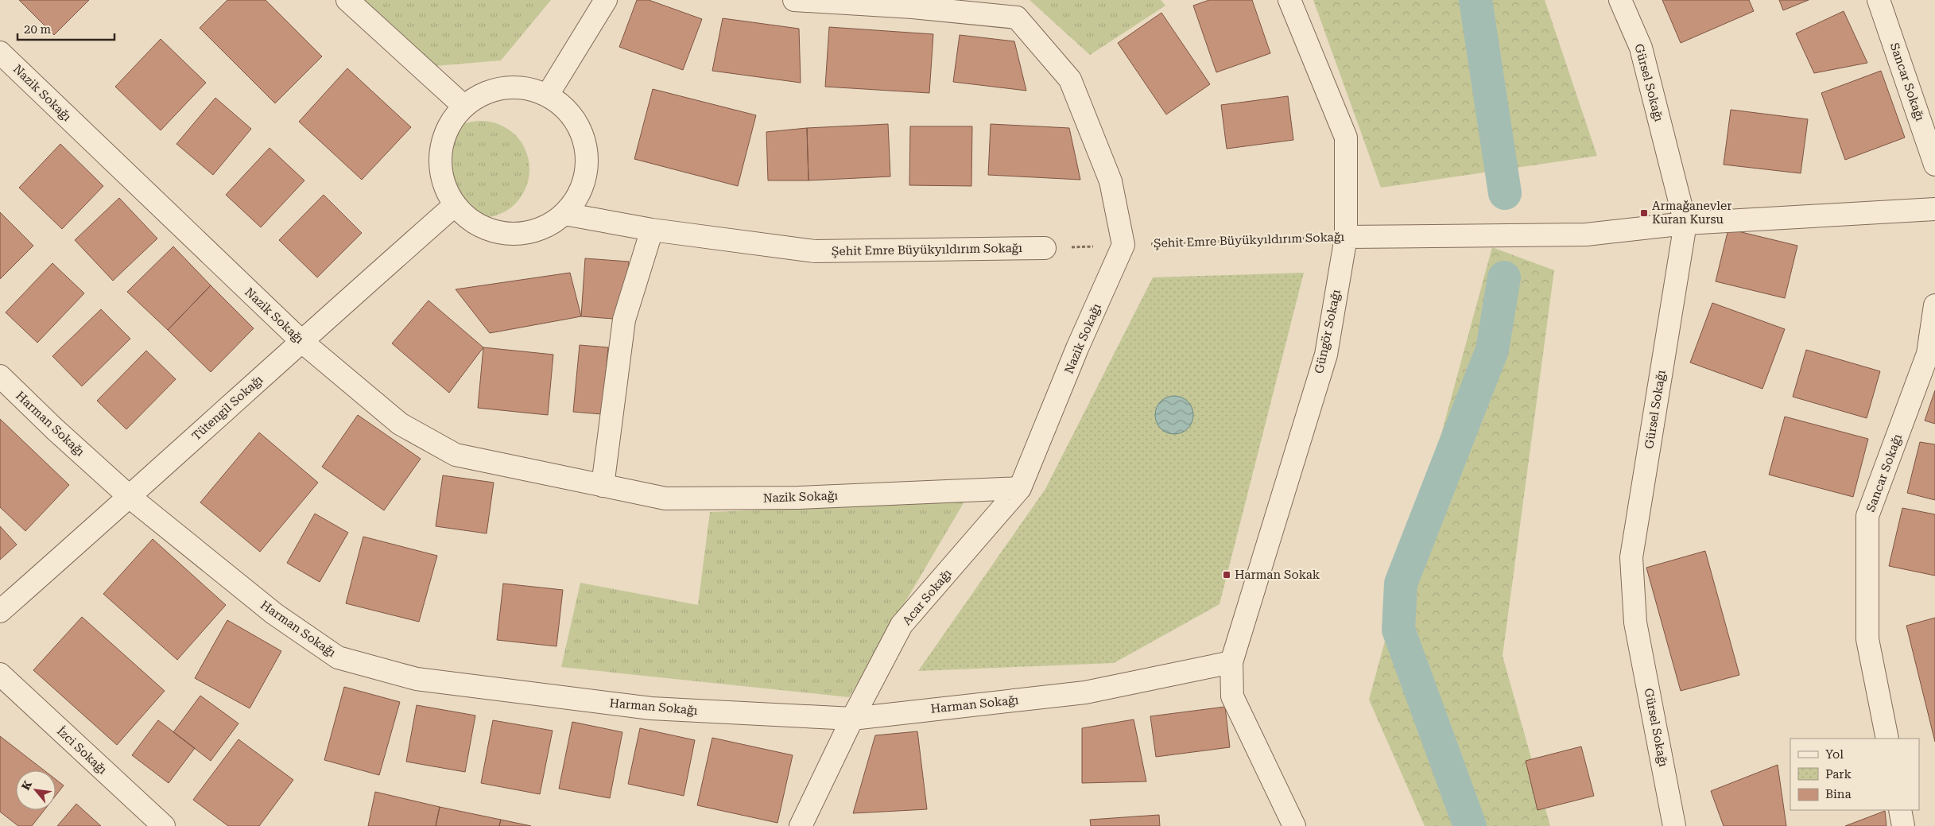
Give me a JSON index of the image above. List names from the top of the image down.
{
  "streets": {
    "street": [
      "Sancar Sokağı",
      "Gürsel Sokağı",
      "Nazik Sokağı",
      "Şehit Emre Büyükyıldırım Sokağı",
      "Güngör Sokağı",
      "Tütengil Sokağı",
      "Harman Sokağı",
      "Acar Sokağı",
      "İzci Sokağı"
    ]
  },
  "crossings": [
    ["Gürsel Sokağı", "Şehit Emre Büyükyıldırım Sokağı"],
    ["Nazik Sokağı", "Şehit Emre Büyükyıldırım Sokağı"],
    ["Nazik Sokağı", "Tütengil Sokağı"],
    ["Nazik Sokağı", "Acar Sokağı"],
    ["Şehit Emre Büyükyıldırım Sokağı", "Güngör Sokağı"],
    ["Güngör Sokağı", "Harman Sokağı"],
    ["Tütengil Sokağı", "Harman Sokağı"],
    ["Harman Sokağı", "Acar Sokağı"]
  ],
  "places": {
    "transit": ["Armağanevler Kuran Kursu", "Harman Sokak"]
  },
  "legend": ["Yol", "Park", "Bina"],
  "scale_bar": "20 m",
  "north": "top left"
}
